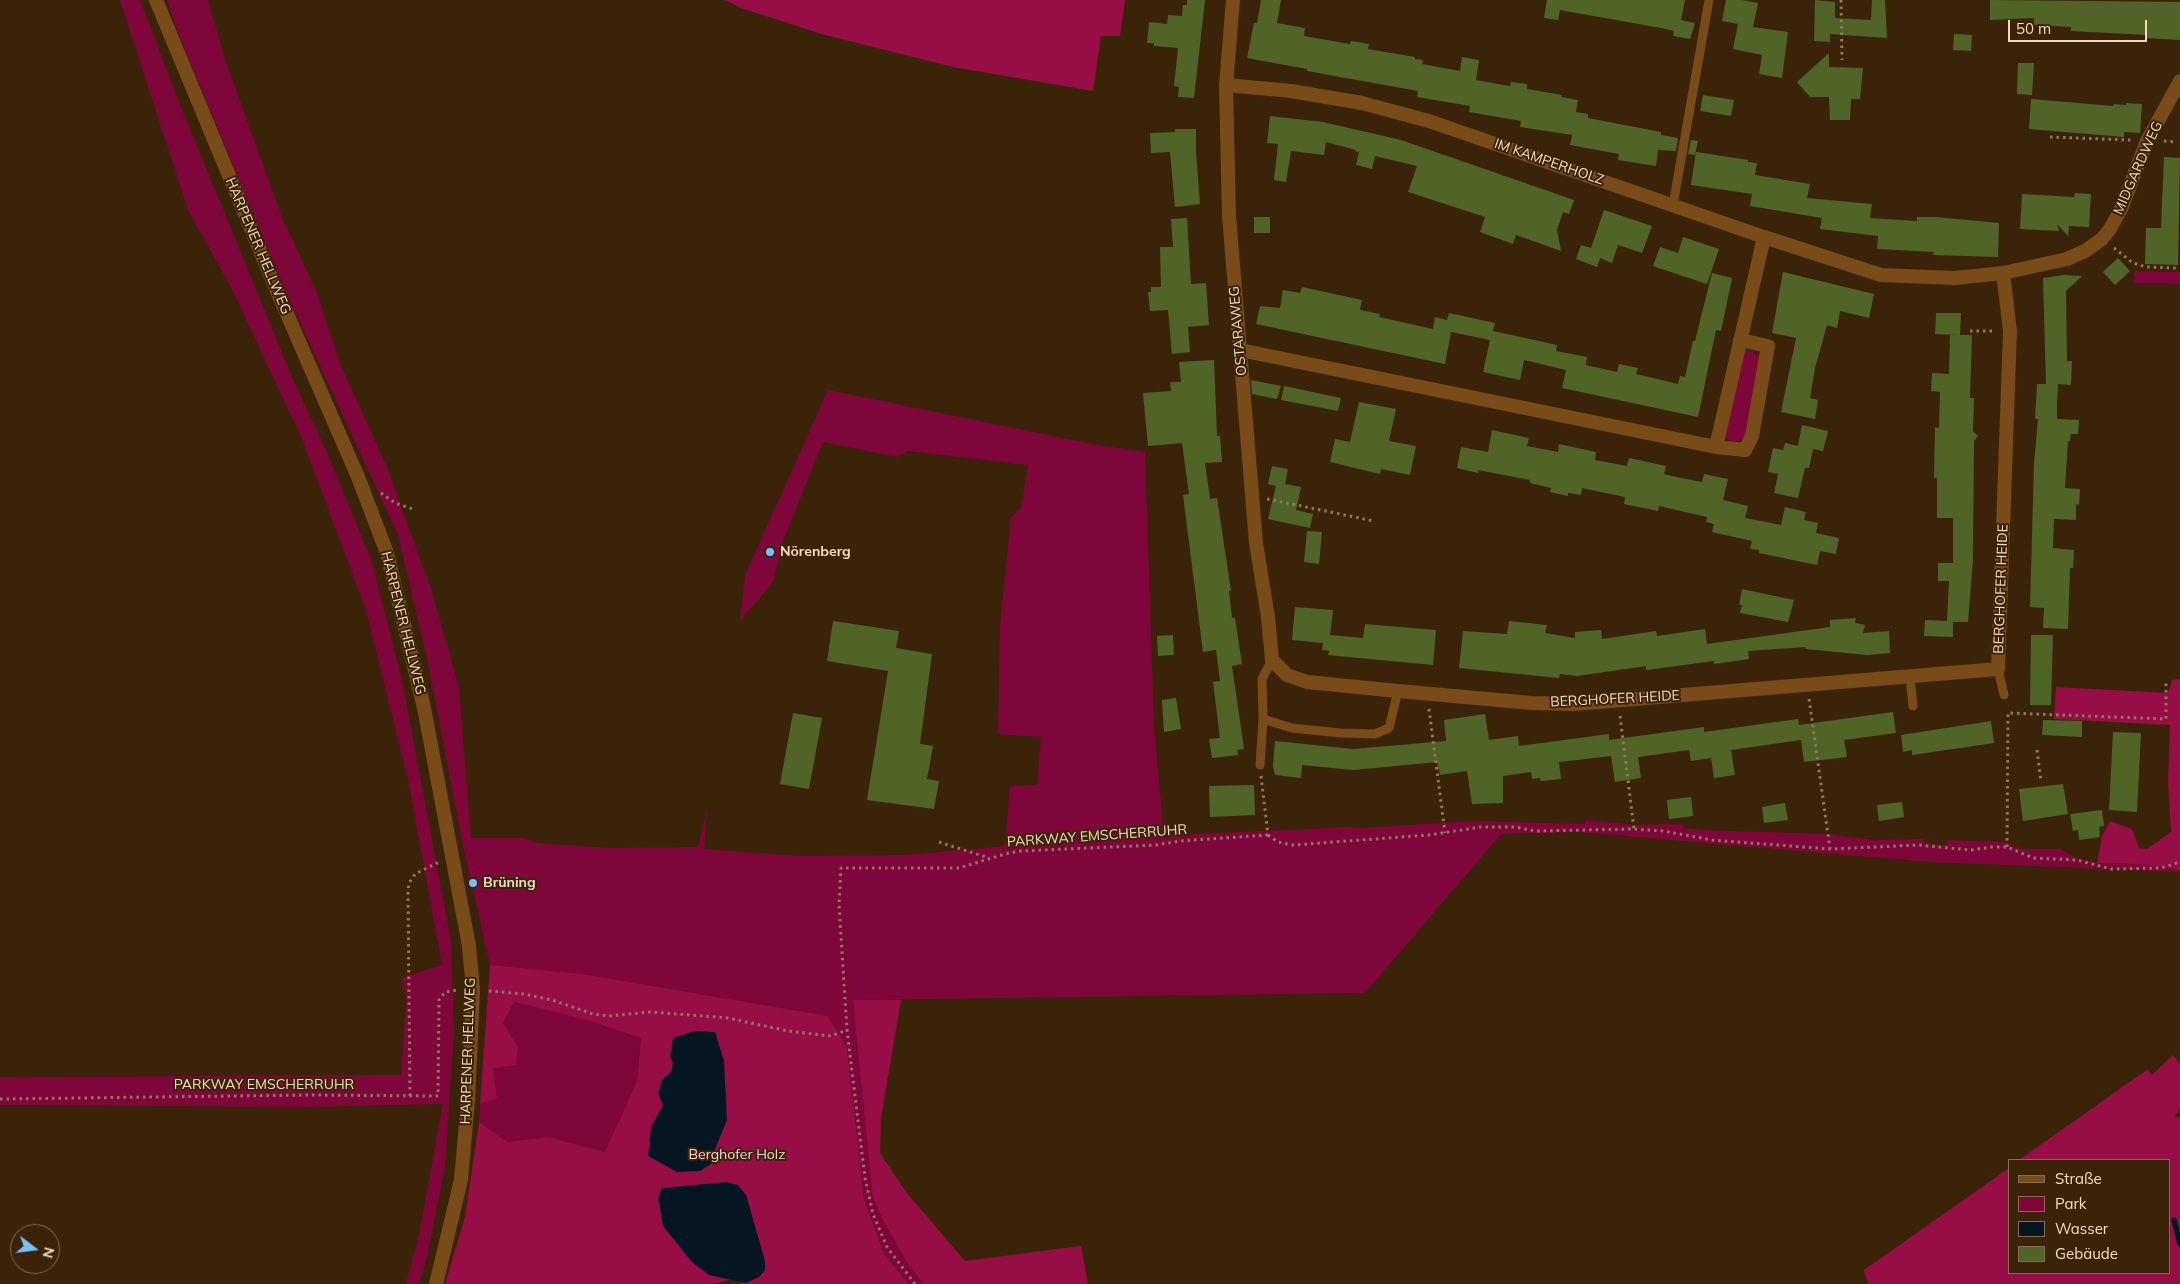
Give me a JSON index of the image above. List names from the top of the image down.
{
  "streets": {
    "street": [
      "IM KAMPERHOLZ",
      "MIDGARDWEG",
      "HARPENER HELLWEG",
      "OSTARAWEG",
      "BERGHOFER HEIDE"
    ],
    "path": ["PARKWAY EMSCHERRUHR"]
  },
  "crossings": [
    ["IM KAMPERHOLZ", "OSTARAWEG"],
    ["MIDGARDWEG", "BERGHOFER HEIDE"],
    ["OSTARAWEG", "BERGHOFER HEIDE"]
  ],
  "parks": ["Berghofer Holz"],
  "places": ["Nörenberg", "Brüning"],
  "legend": [
    "Straße",
    "Park",
    "Wasser",
    "Gebäude"
  ],
  "scale_bar": "50 m",
  "north": "right"
}
